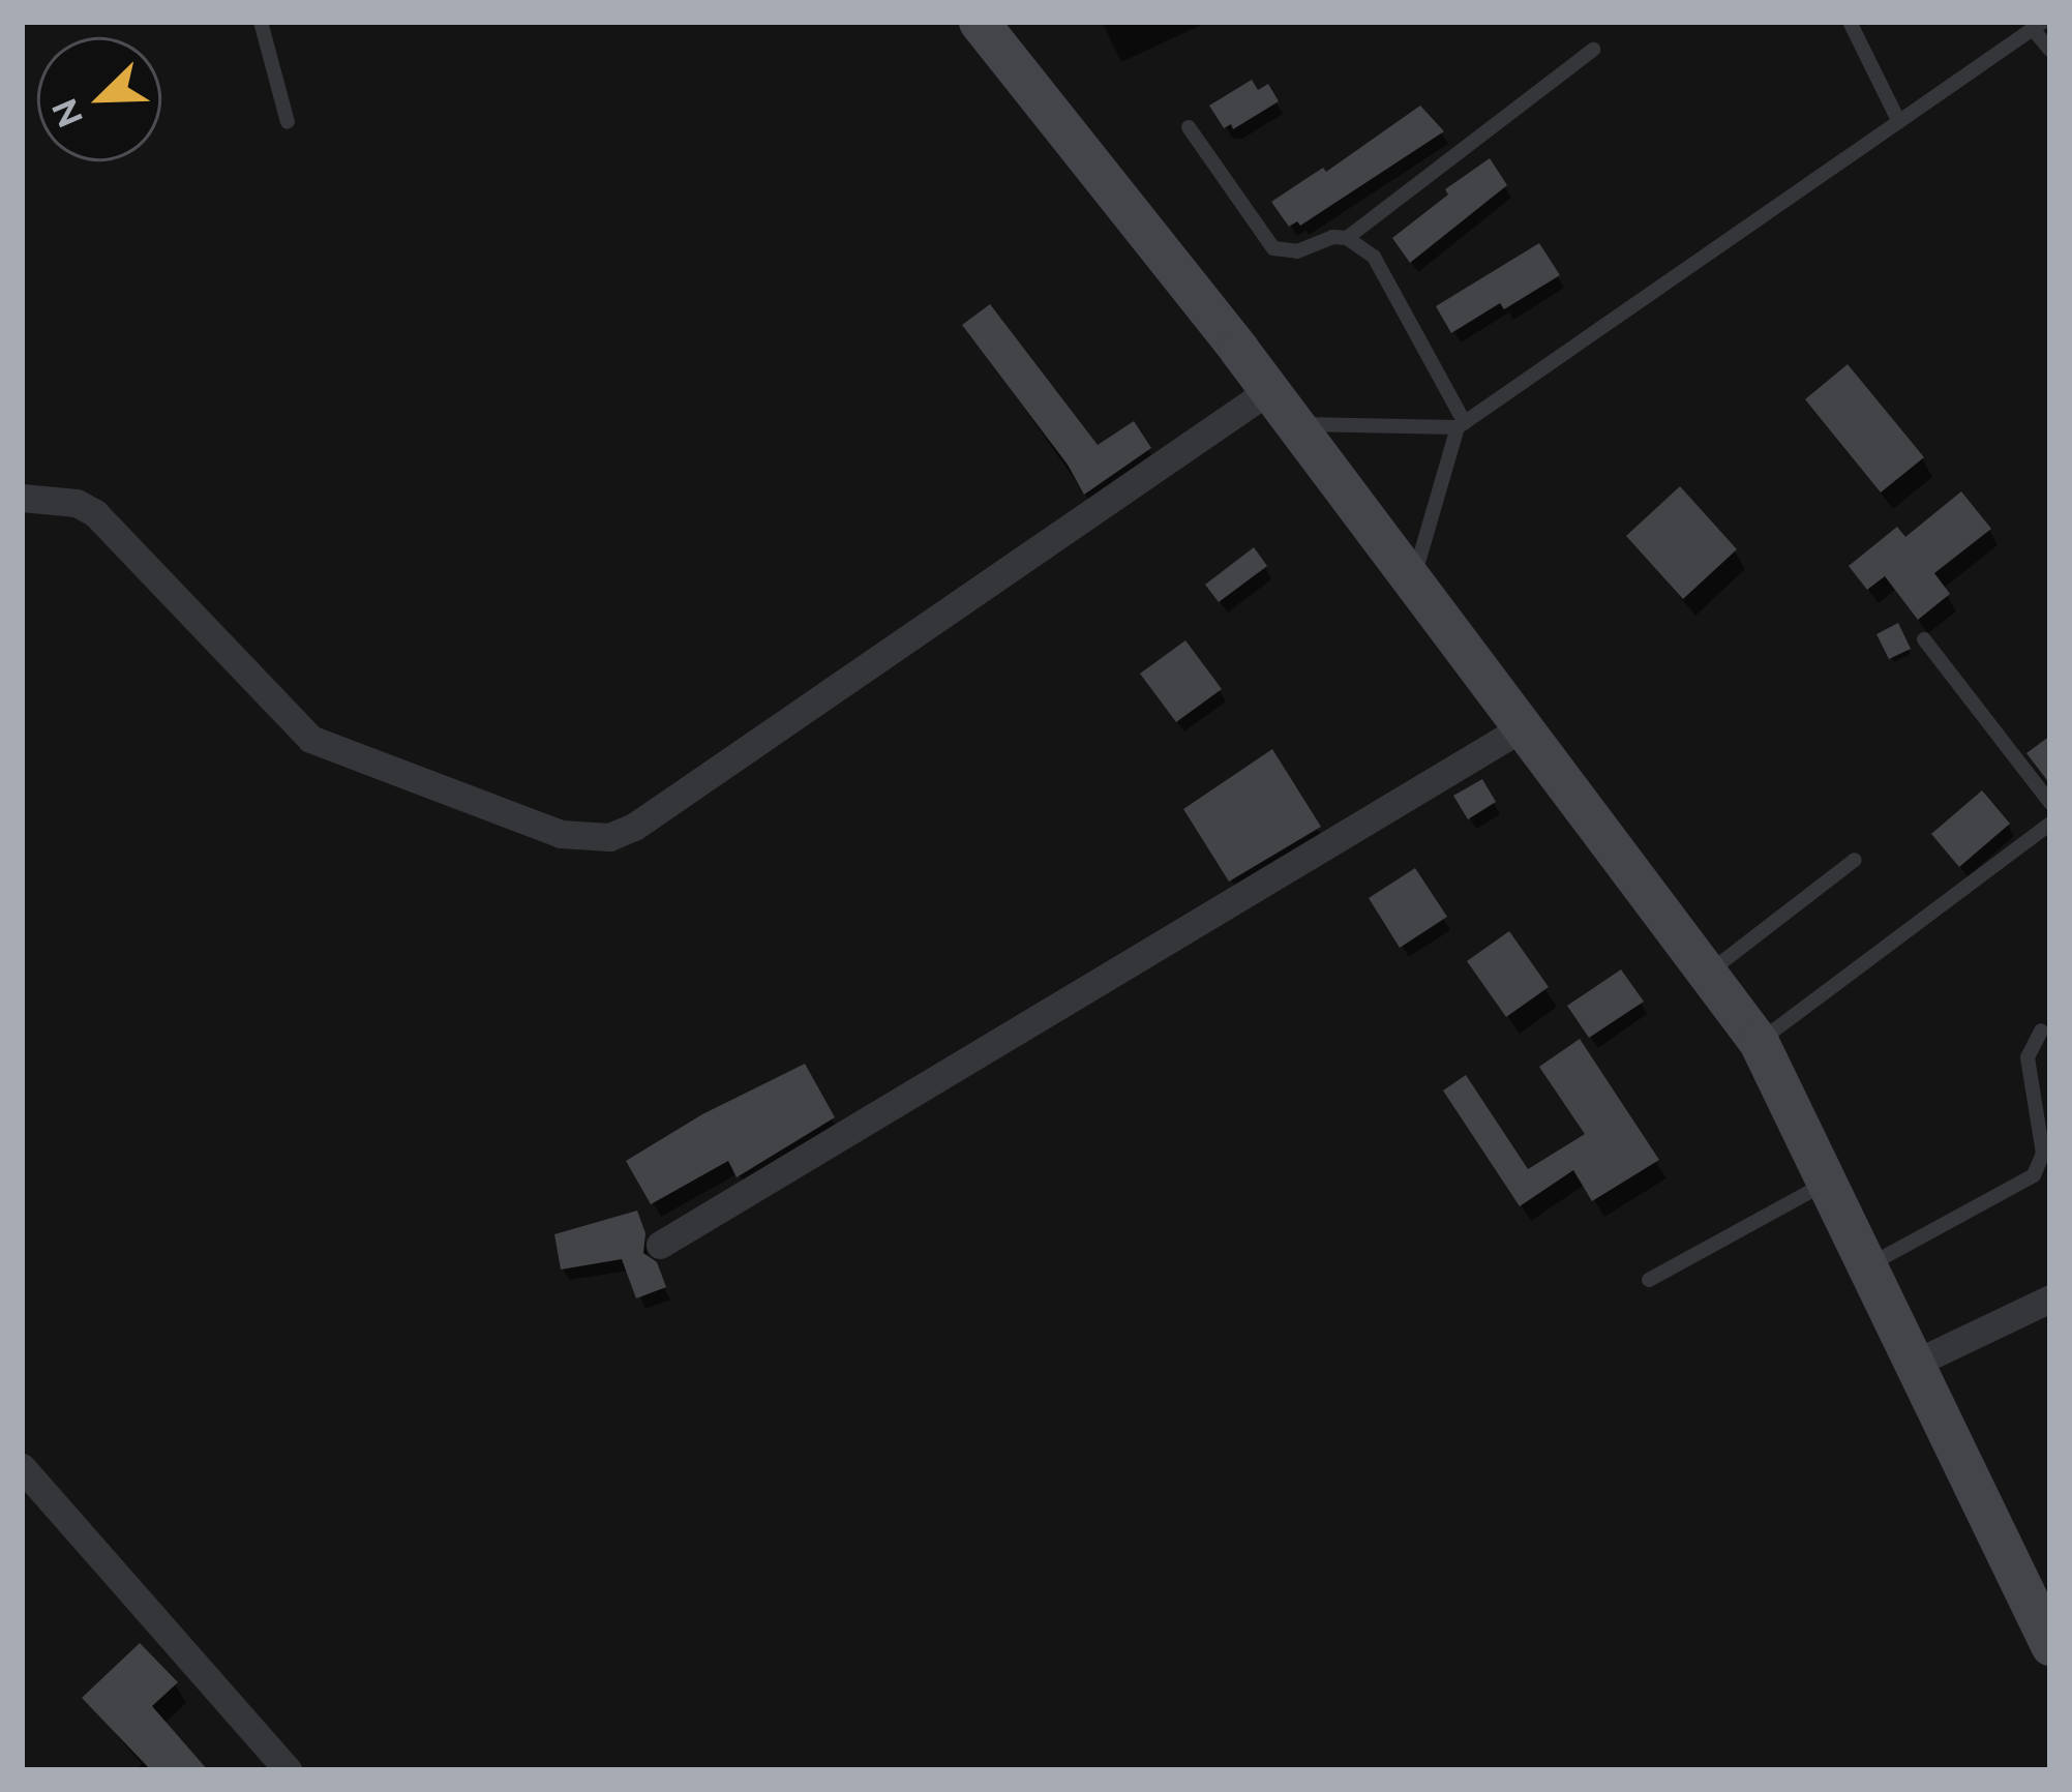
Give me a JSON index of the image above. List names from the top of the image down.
{
  "north": "bottom left"
}
